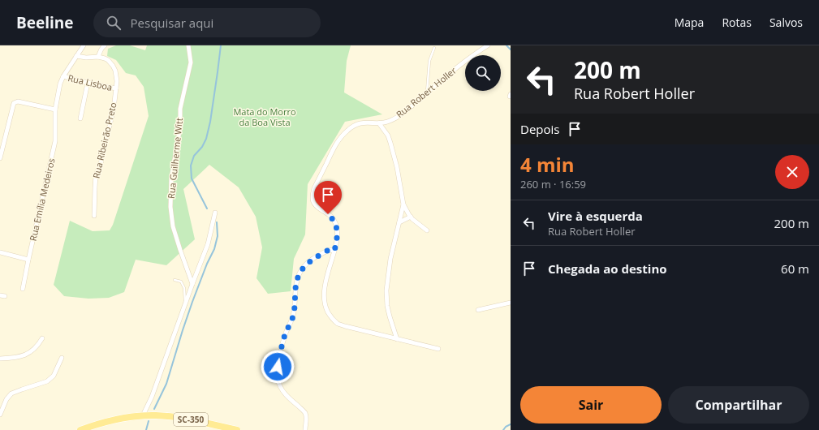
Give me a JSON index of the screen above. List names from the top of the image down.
{
  "streets": {
    "main road": ["SC-350"],
    "street": [
      "Rua Lisboa",
      "Rua Robert Holler",
      "Rua Ribeirão Preto",
      "Rua Guilherme Witt",
      "Rua Emília Medeiros"
    ]
  },
  "crossings": [
    ["Rua Lisboa", "Rua Ribeirão Preto"],
    ["Rua Lisboa", "Rua Emília Medeiros"]
  ],
  "parks": ["Mata do Morro da Boa Vista"],
  "page": {
    "header": "Beeline",
    "search": "Pesquisar aqui",
    "nav": ["Mapa", "Rotas", "Salvos"],
    "turn": ["200 m", "Rua Robert Holler"],
    "then": "Depois",
    "heading": ["4 min", "260 m · 16:59"],
    "list": [
      {
        "name": "Vire à esquerda",
        "note": "Rua Robert Holler",
        "value": "200 m"
      },
      {
        "name": "Chegada ao destino",
        "value": "60 m"
      }
    ],
    "buttons": ["Sair", "Compartilhar"]
  }
}
